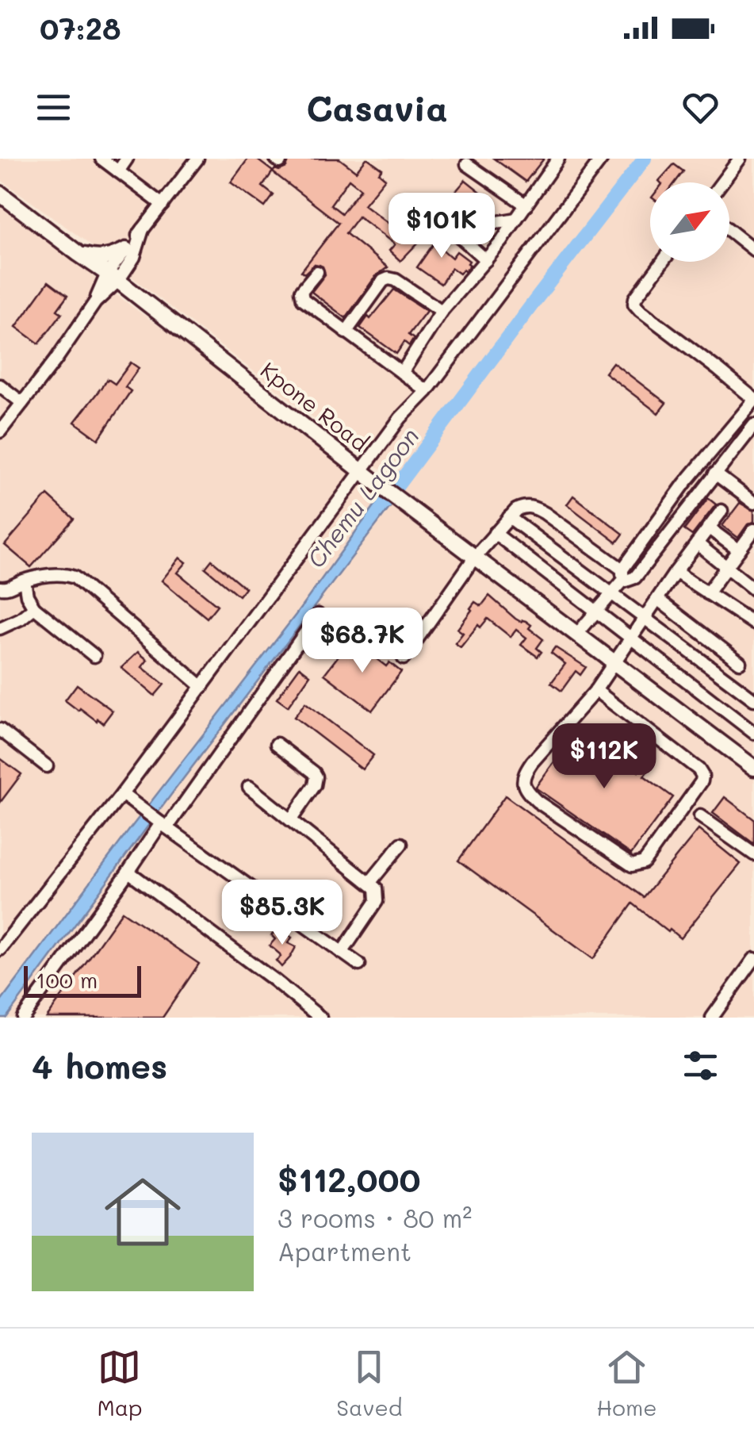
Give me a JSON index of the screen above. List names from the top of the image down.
{
  "streets": {
    "main road": ["Kpone Road"]
  },
  "water": ["Chemu Lagoon"],
  "scale_bar": "100 m",
  "north": "top right",
  "page": {
    "status": "07:28",
    "header": "Casavia",
    "price": [
      "$101K",
      "$68.7K",
      "$112K",
      "$85.3K"
    ],
    "scale": "100 m",
    "heading": "4 homes",
    "list": [
      {
        "name": "$112,000",
        "note": "3 rooms · 80 m² · Apartment"
      }
    ],
    "tabs": ["Map", "Saved", "Home"]
  }
}
